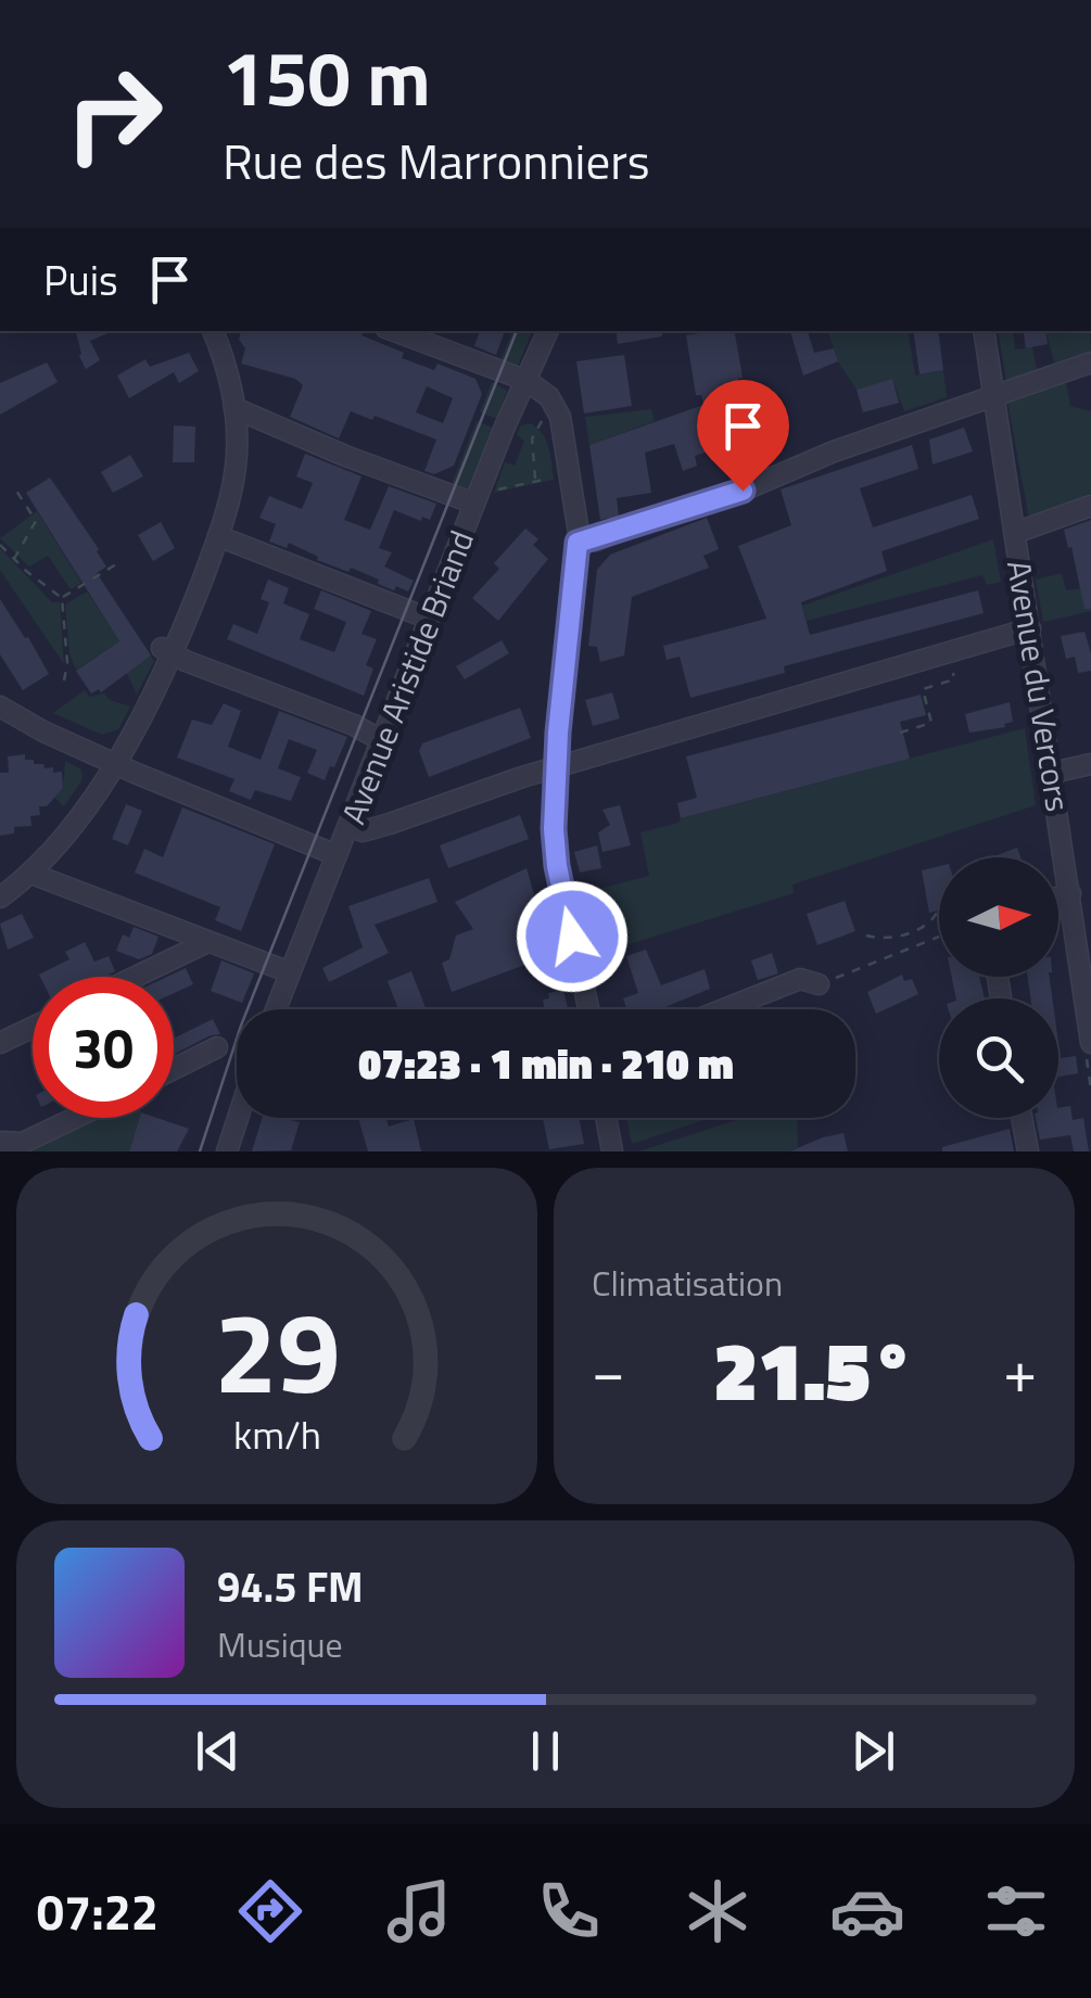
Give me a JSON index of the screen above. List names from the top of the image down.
{
  "streets": {
    "street": ["Avenue Aristide Briand", "Avenue du Vercors"]
  },
  "north": "right",
  "page": {
    "turn": ["150 m", "Rue des Marronniers"],
    "then": "Puis",
    "limit": "30",
    "trip": "07:23 · 1 min · 210 m",
    "tile": "Climatisation",
    "heat": ["−", "21.5°", "+"],
    "song": ["94.5 FM", "Musique"],
    "tabs": "07:22",
    "gauge": ["29", "km/h"]
  }
}
